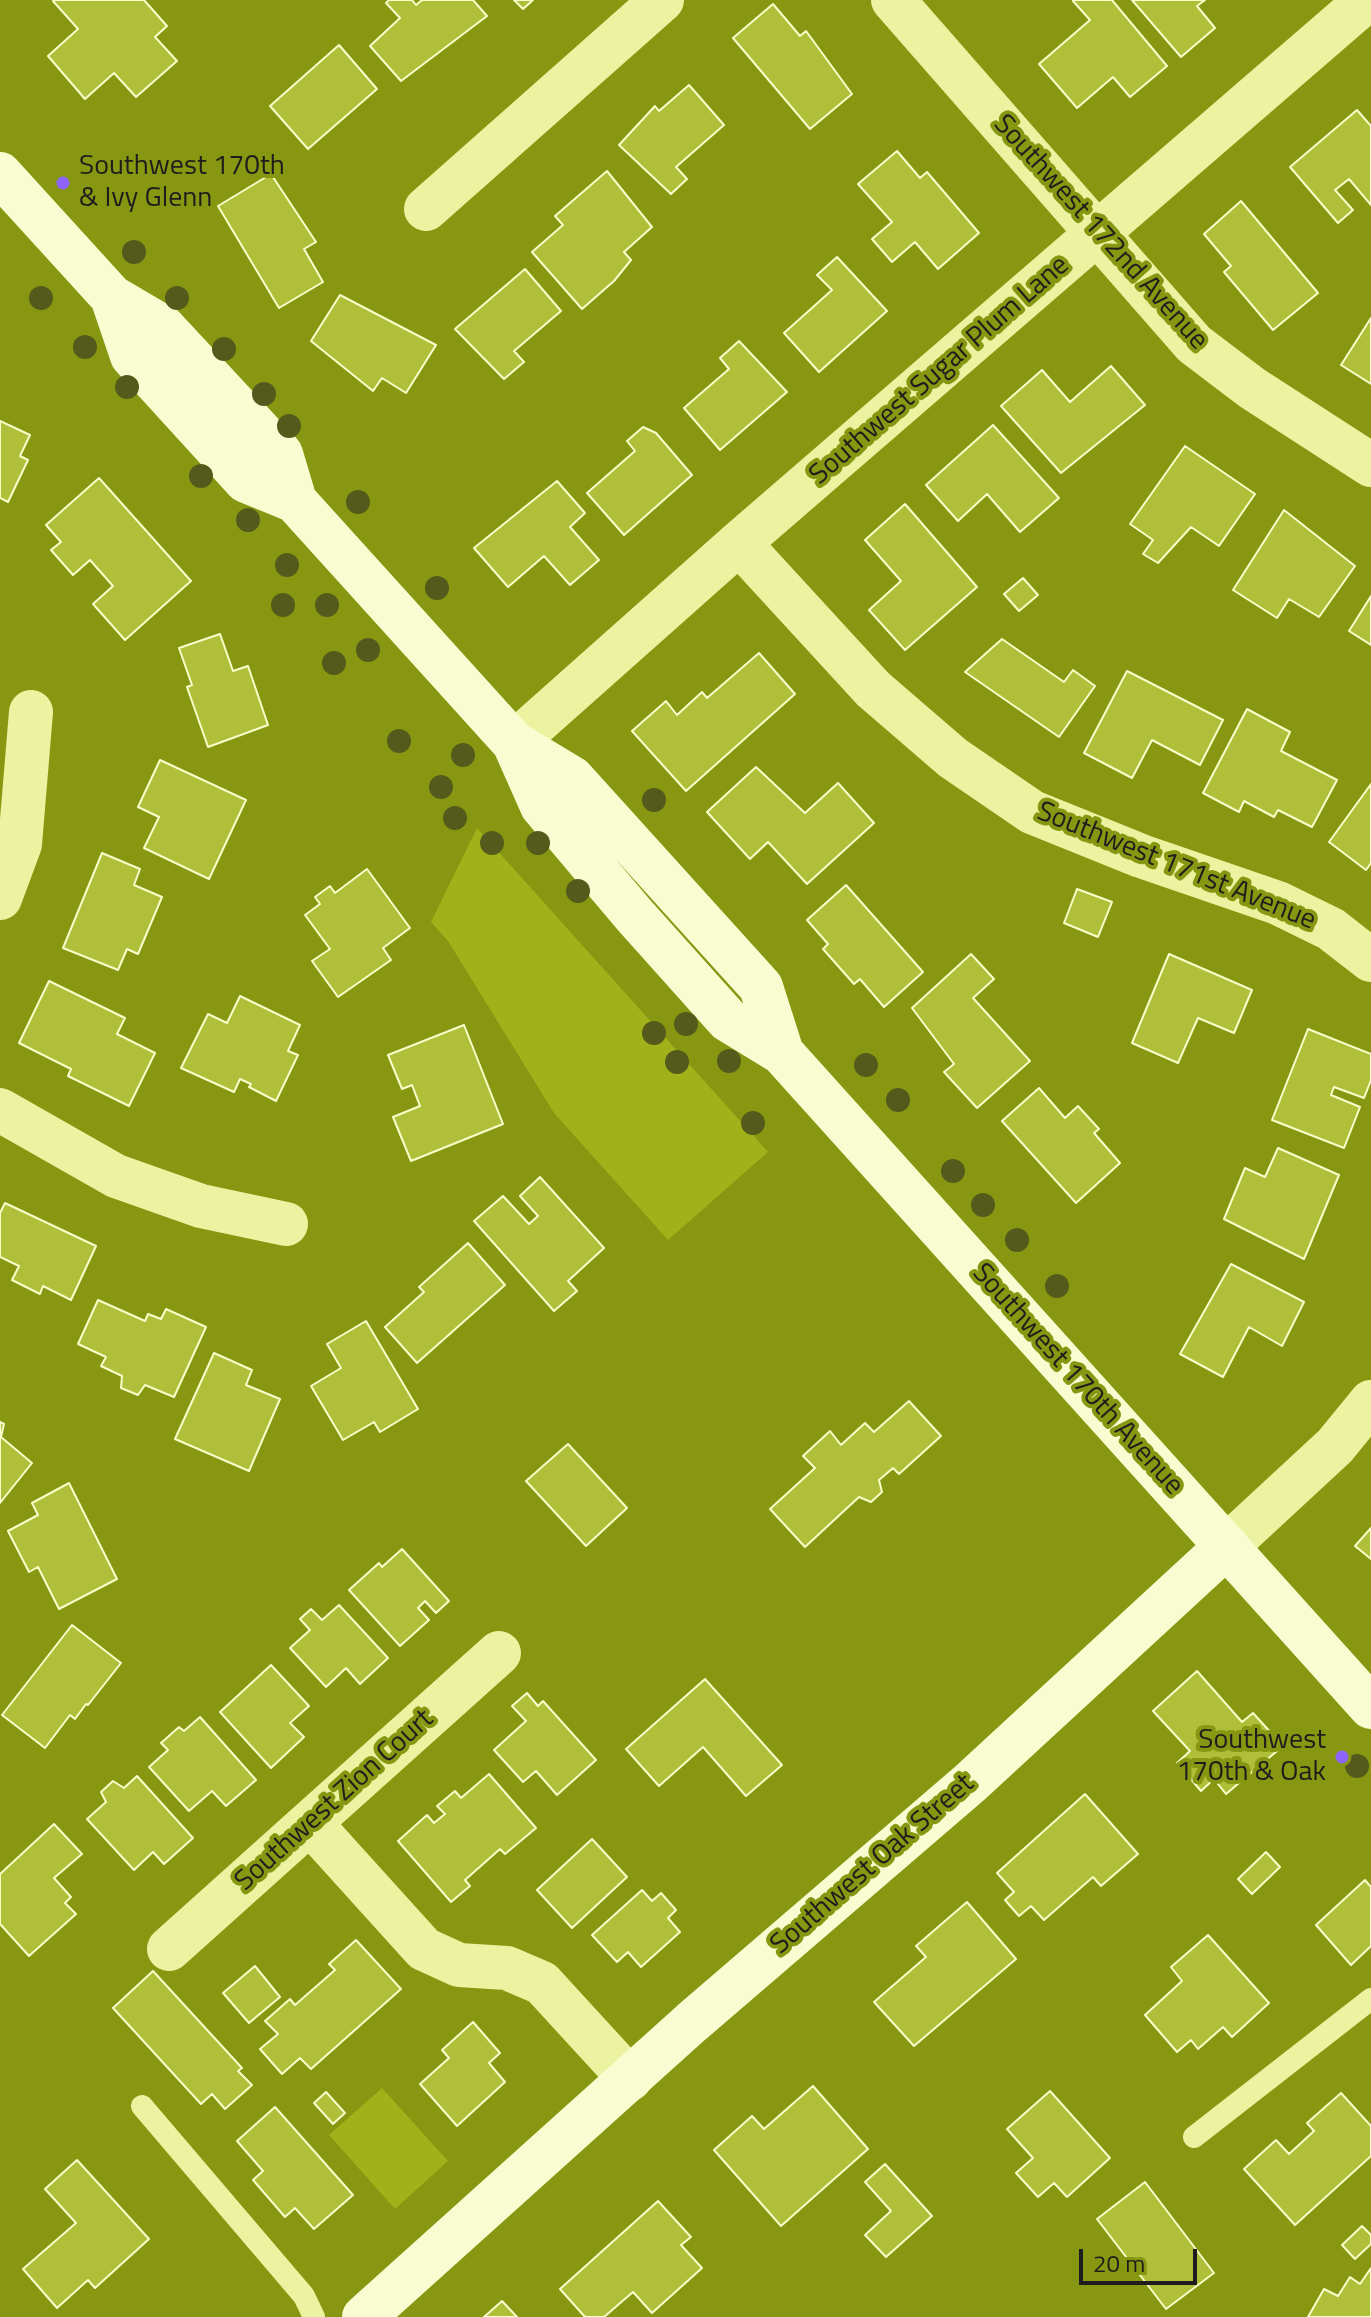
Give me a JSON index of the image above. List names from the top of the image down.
{
  "streets": {
    "main road": ["Southwest 170th Avenue", "Southwest Oak Street"],
    "street": [
      "Southwest 172nd Avenue",
      "Southwest Sugar Plum Lane",
      "Southwest 171st Avenue",
      "Southwest Zion Court"
    ]
  },
  "crossings": [
    ["Southwest 172nd Avenue", "Southwest Sugar Plum Lane"],
    ["Southwest Sugar Plum Lane", "Southwest 171st Avenue"],
    ["Southwest Sugar Plum Lane", "Southwest 170th Avenue"],
    ["Southwest 170th Avenue", "Southwest Oak Street"]
  ],
  "places": ["Southwest 170th & Ivy Glenn", "Southwest 170th & Oak"],
  "scale_bar": "20 m"
}
